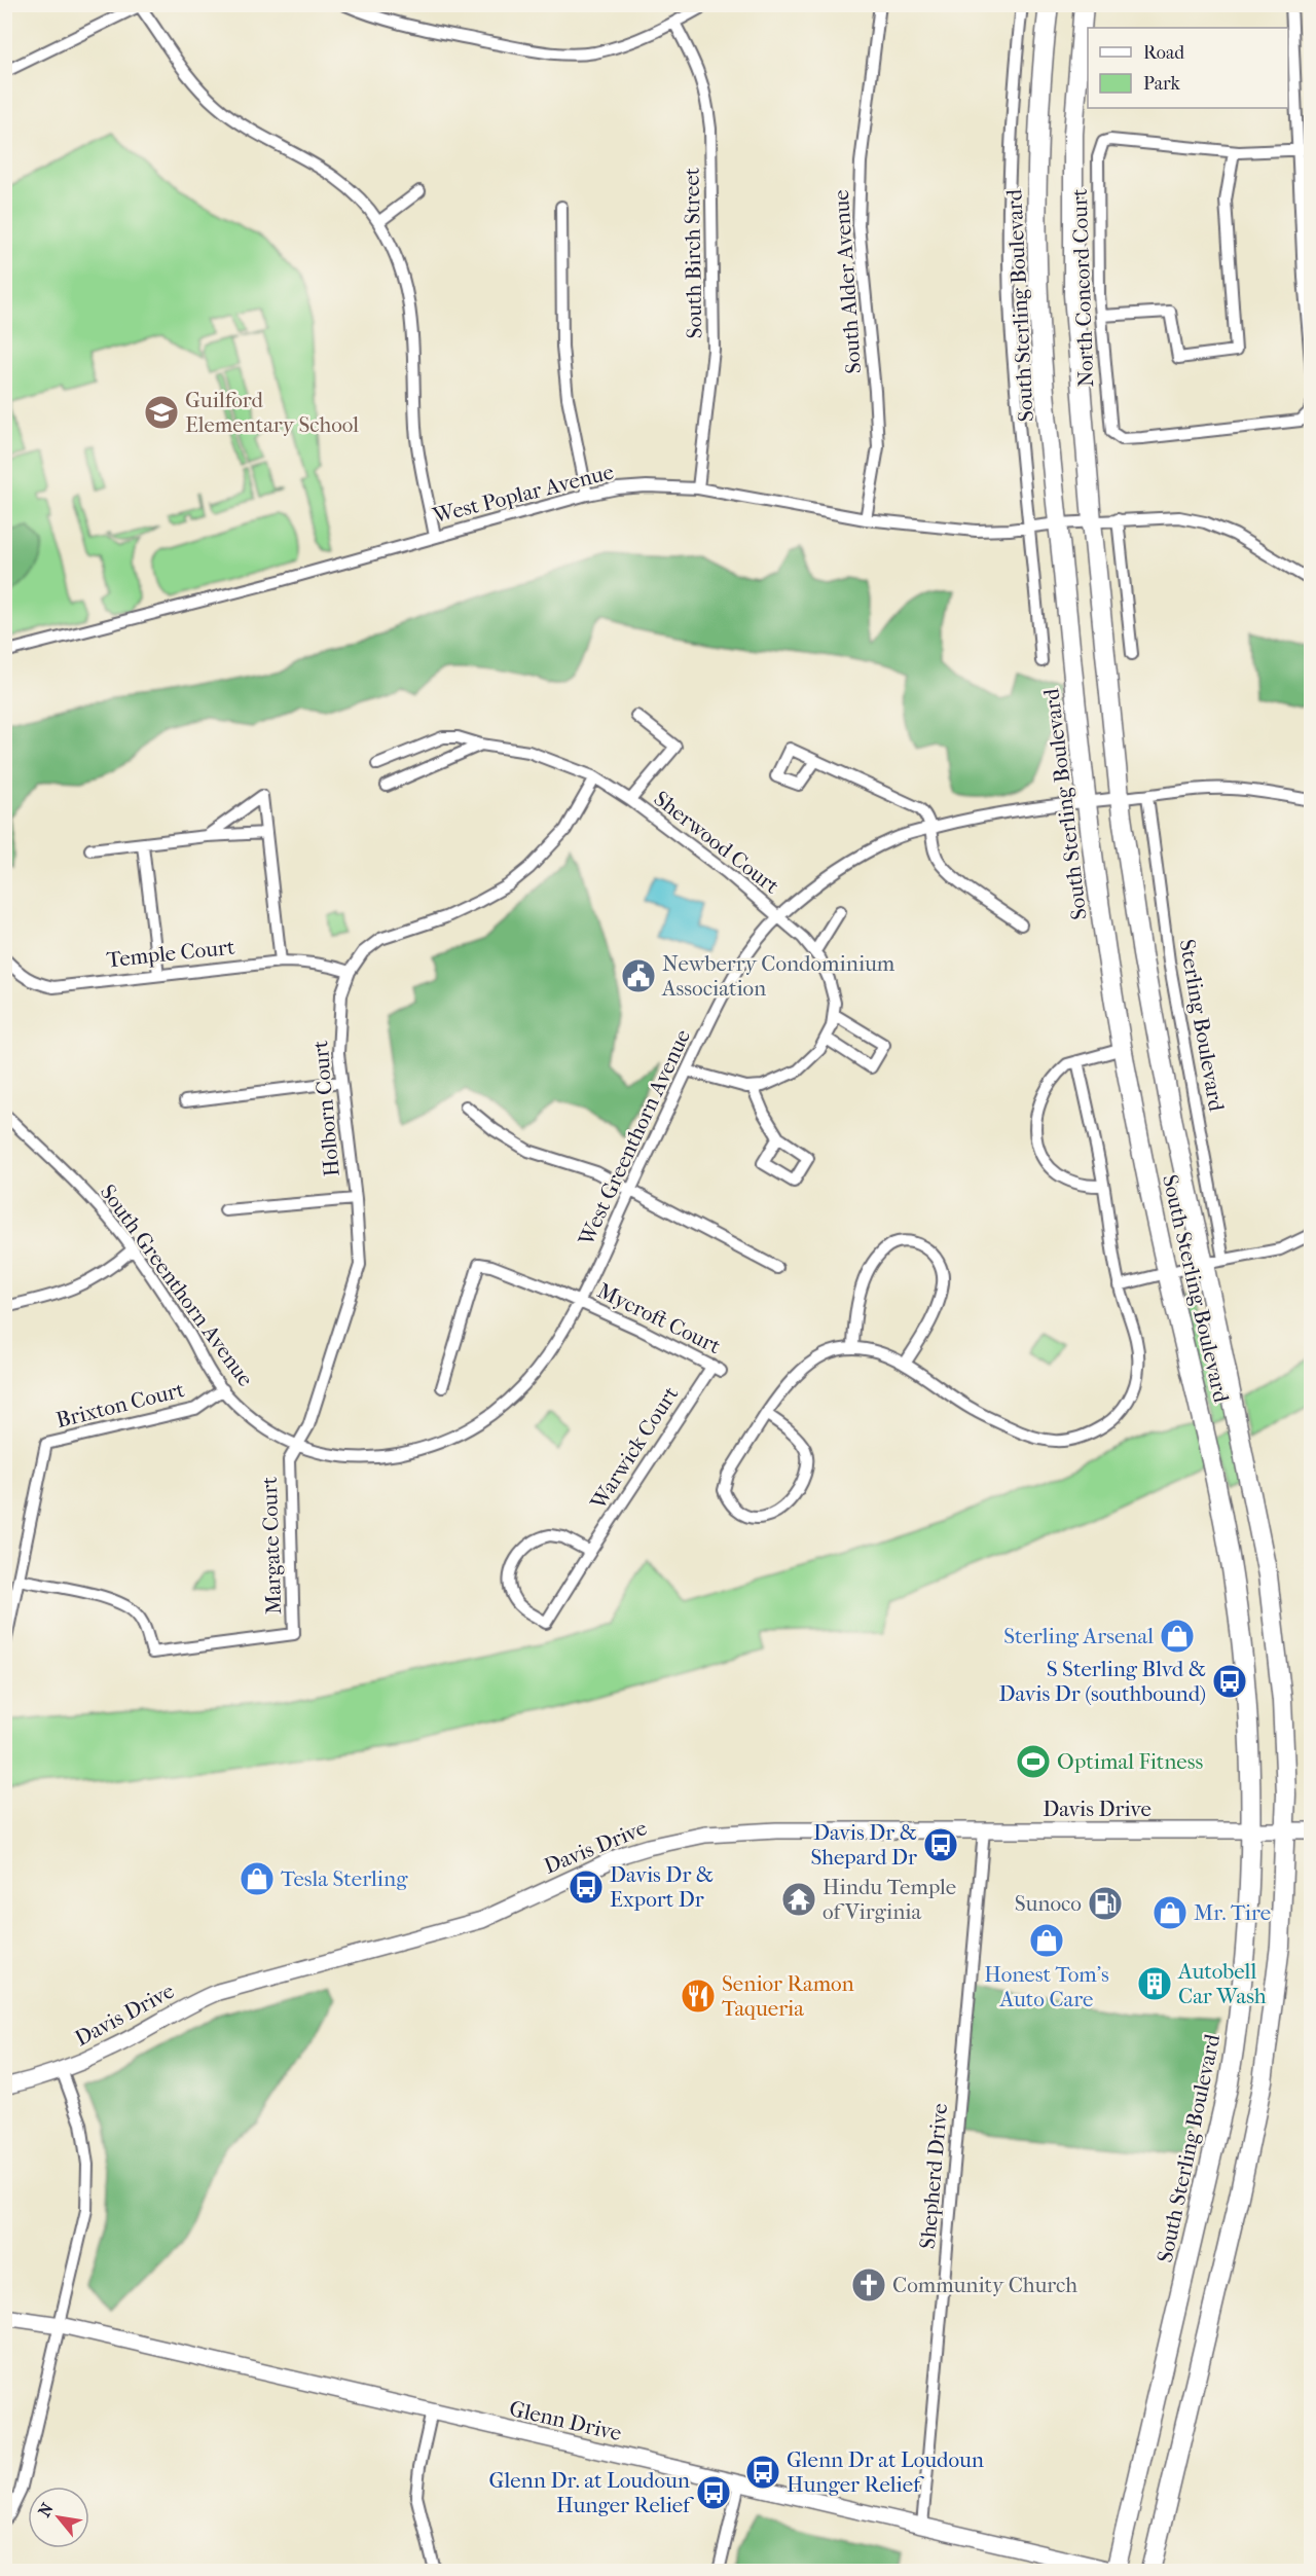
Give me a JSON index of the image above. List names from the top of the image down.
{
  "streets": {
    "main road": ["South Sterling Boulevard", "Davis Drive", "Glenn Drive"],
    "street": [
      "South Birch Street",
      "South Alder Avenue",
      "North Concord Court",
      "West Poplar Avenue",
      "Sherwood Court",
      "Temple Court",
      "Sterling Boulevard",
      "Holborn Court",
      "West Greenthorn Avenue",
      "South Greenthorn Avenue",
      "Mycroft Court",
      "Brixton Court",
      "Warwick Court",
      "Margate Court",
      "Shepherd Drive"
    ]
  },
  "crossings": [
    ["South Birch Street", "West Poplar Avenue"],
    ["South Alder Avenue", "West Poplar Avenue"],
    ["South Sterling Boulevard", "West Poplar Avenue"],
    ["South Sterling Boulevard", "West Greenthorn Avenue"],
    ["South Sterling Boulevard", "Davis Drive"],
    ["South Sterling Boulevard", "Glenn Drive"],
    ["Sherwood Court", "Holborn Court"],
    ["Sherwood Court", "West Greenthorn Avenue"],
    ["Temple Court", "Holborn Court"],
    ["Sterling Boulevard", "West Greenthorn Avenue"],
    ["Holborn Court", "West Greenthorn Avenue"],
    ["Holborn Court", "South Greenthorn Avenue"],
    ["Holborn Court", "Margate Court"],
    ["West Greenthorn Avenue", "South Greenthorn Avenue"],
    ["West Greenthorn Avenue", "Mycroft Court"],
    ["West Greenthorn Avenue", "Margate Court"],
    ["South Greenthorn Avenue", "Brixton Court"],
    ["South Greenthorn Avenue", "Margate Court"],
    ["Mycroft Court", "Warwick Court"],
    ["Brixton Court", "Margate Court"],
    ["Davis Drive", "Shepherd Drive"],
    ["Shepherd Drive", "Glenn Drive"]
  ],
  "places": {
    "school or university": ["Guilford Elementary School"],
    "public building": ["Newberry Condominium Association"],
    "shop": [
      "Sterling Arsenal",
      "Tesla Sterling",
      "Mr. Tire",
      "Honest Tom's Auto Care"
    ],
    "bus stop": [
      "S Sterling Blvd & Davis Dr (southbound)",
      "Davis Dr & Shepard Dr",
      "Davis Dr & Export Dr",
      "Glenn Dr at Loudoun Hunger Relief",
      "Glenn Dr. at Loudoun Hunger Relief"
    ],
    "sports": ["Optimal Fitness"],
    "temple": ["Hindu Temple of Virginia"],
    "fuel station": ["Sunoco"],
    "building": ["Autobell Car Wash"],
    "restaurant": ["Senior Ramon Taqueria"],
    "church": ["Community Church"]
  },
  "legend": ["Road", "Park"],
  "north": "top left"
}
